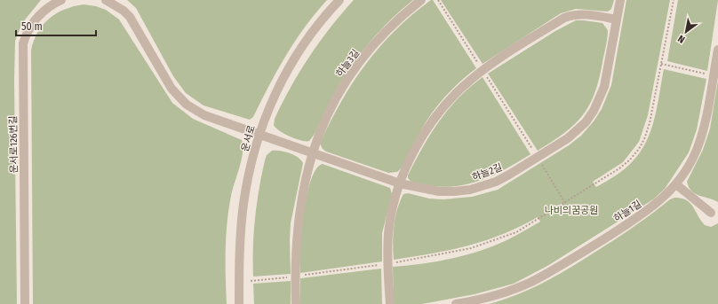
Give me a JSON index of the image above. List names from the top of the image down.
{
  "streets": {
    "street": [
      "하늘3길",
      "운서로",
      "운서로126번길",
      "하늘2길",
      "하늘1길"
    ]
  },
  "crossings": [
    ["하늘3길", "하늘2길"],
    ["운서로", "하늘2길"]
  ],
  "parks": ["나비의꿈공원"],
  "scale_bar": "50 m",
  "north": "bottom left"
}
